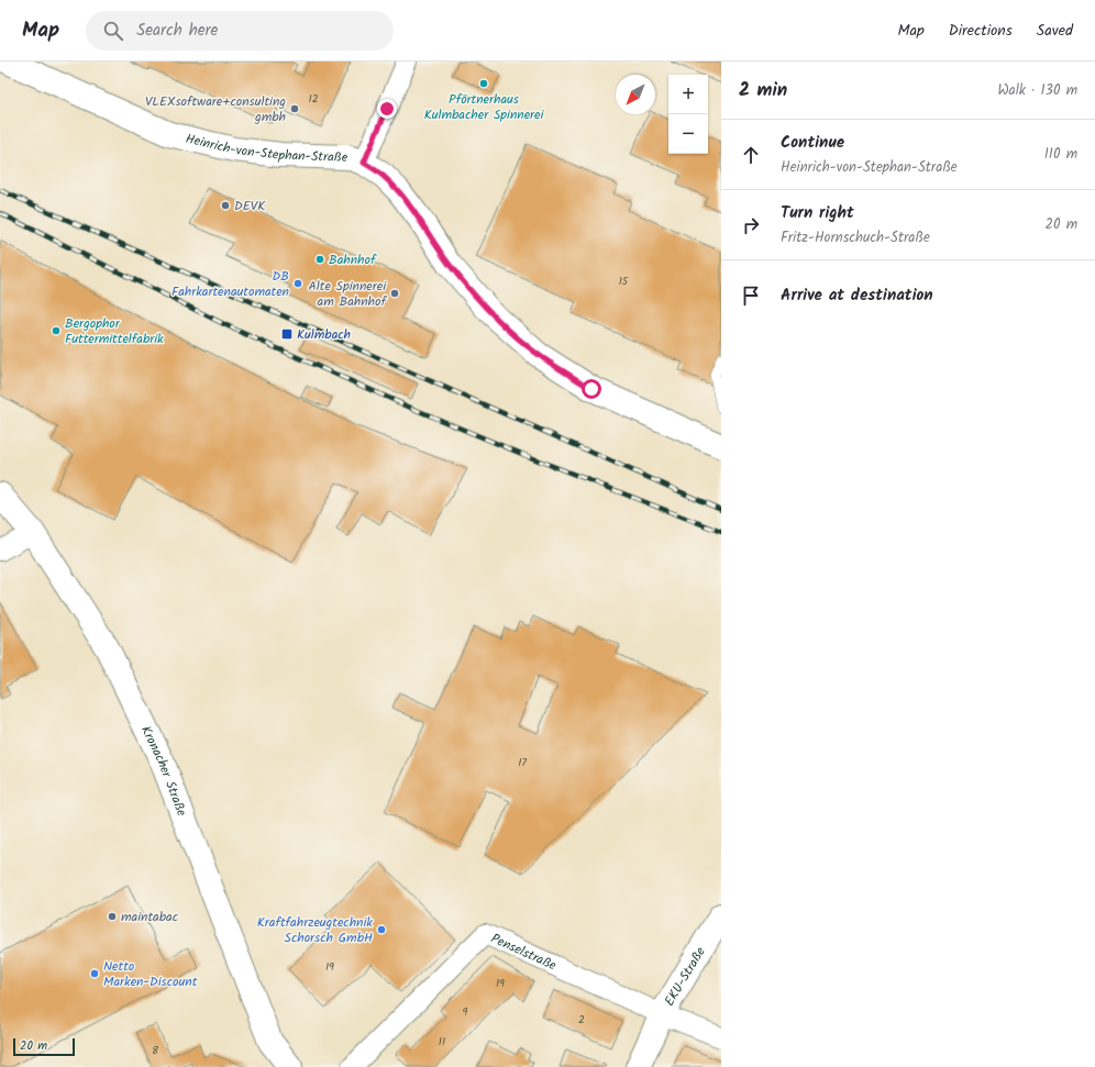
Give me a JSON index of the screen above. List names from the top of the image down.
{
  "streets": {
    "street": [
      "Heinrich-von-Stephan-Straße",
      "Kronacher Straße",
      "Penselstraße",
      "EKU-Straße"
    ]
  },
  "crossings": [
    ["Penselstraße", "EKU-Straße"]
  ],
  "places": {
    "other": [
      "Pförtnerhaus Kulmbacher Spinnerei",
      "VLEXsoftware+consulting gmbh",
      "DEVK",
      "Bahnhof",
      "DB Fahrkartenautomaten",
      "Alte Spinnerei am Bahnhof",
      "Bergophor Futtermittelfabrik",
      "maintabac",
      "Kraftfahrzeugtechnik Schorsch GmbH",
      "Netto Marken-Discount"
    ],
    "transit": ["Kulmbach"]
  },
  "house_numbers": [
    "12",
    "15",
    "17",
    "19",
    "19",
    "9",
    "2",
    "11",
    "8"
  ],
  "scale_bar": "20 m",
  "north": "bottom left",
  "page": {
    "header": "Map",
    "search": "Search here",
    "nav": ["Map", "Directions", "Saved"],
    "heading": ["2 min", "Walk · 130 m"],
    "map_buttons": ["+", "−"],
    "list": [
      ["Continue", "Heinrich-von-Stephan-Straße", "110 m"],
      ["Turn right", "Fritz-Hornschuch-Straße", "20 m"],
      "Arrive at destination"
    ],
    "scale": "20 m"
  }
}
